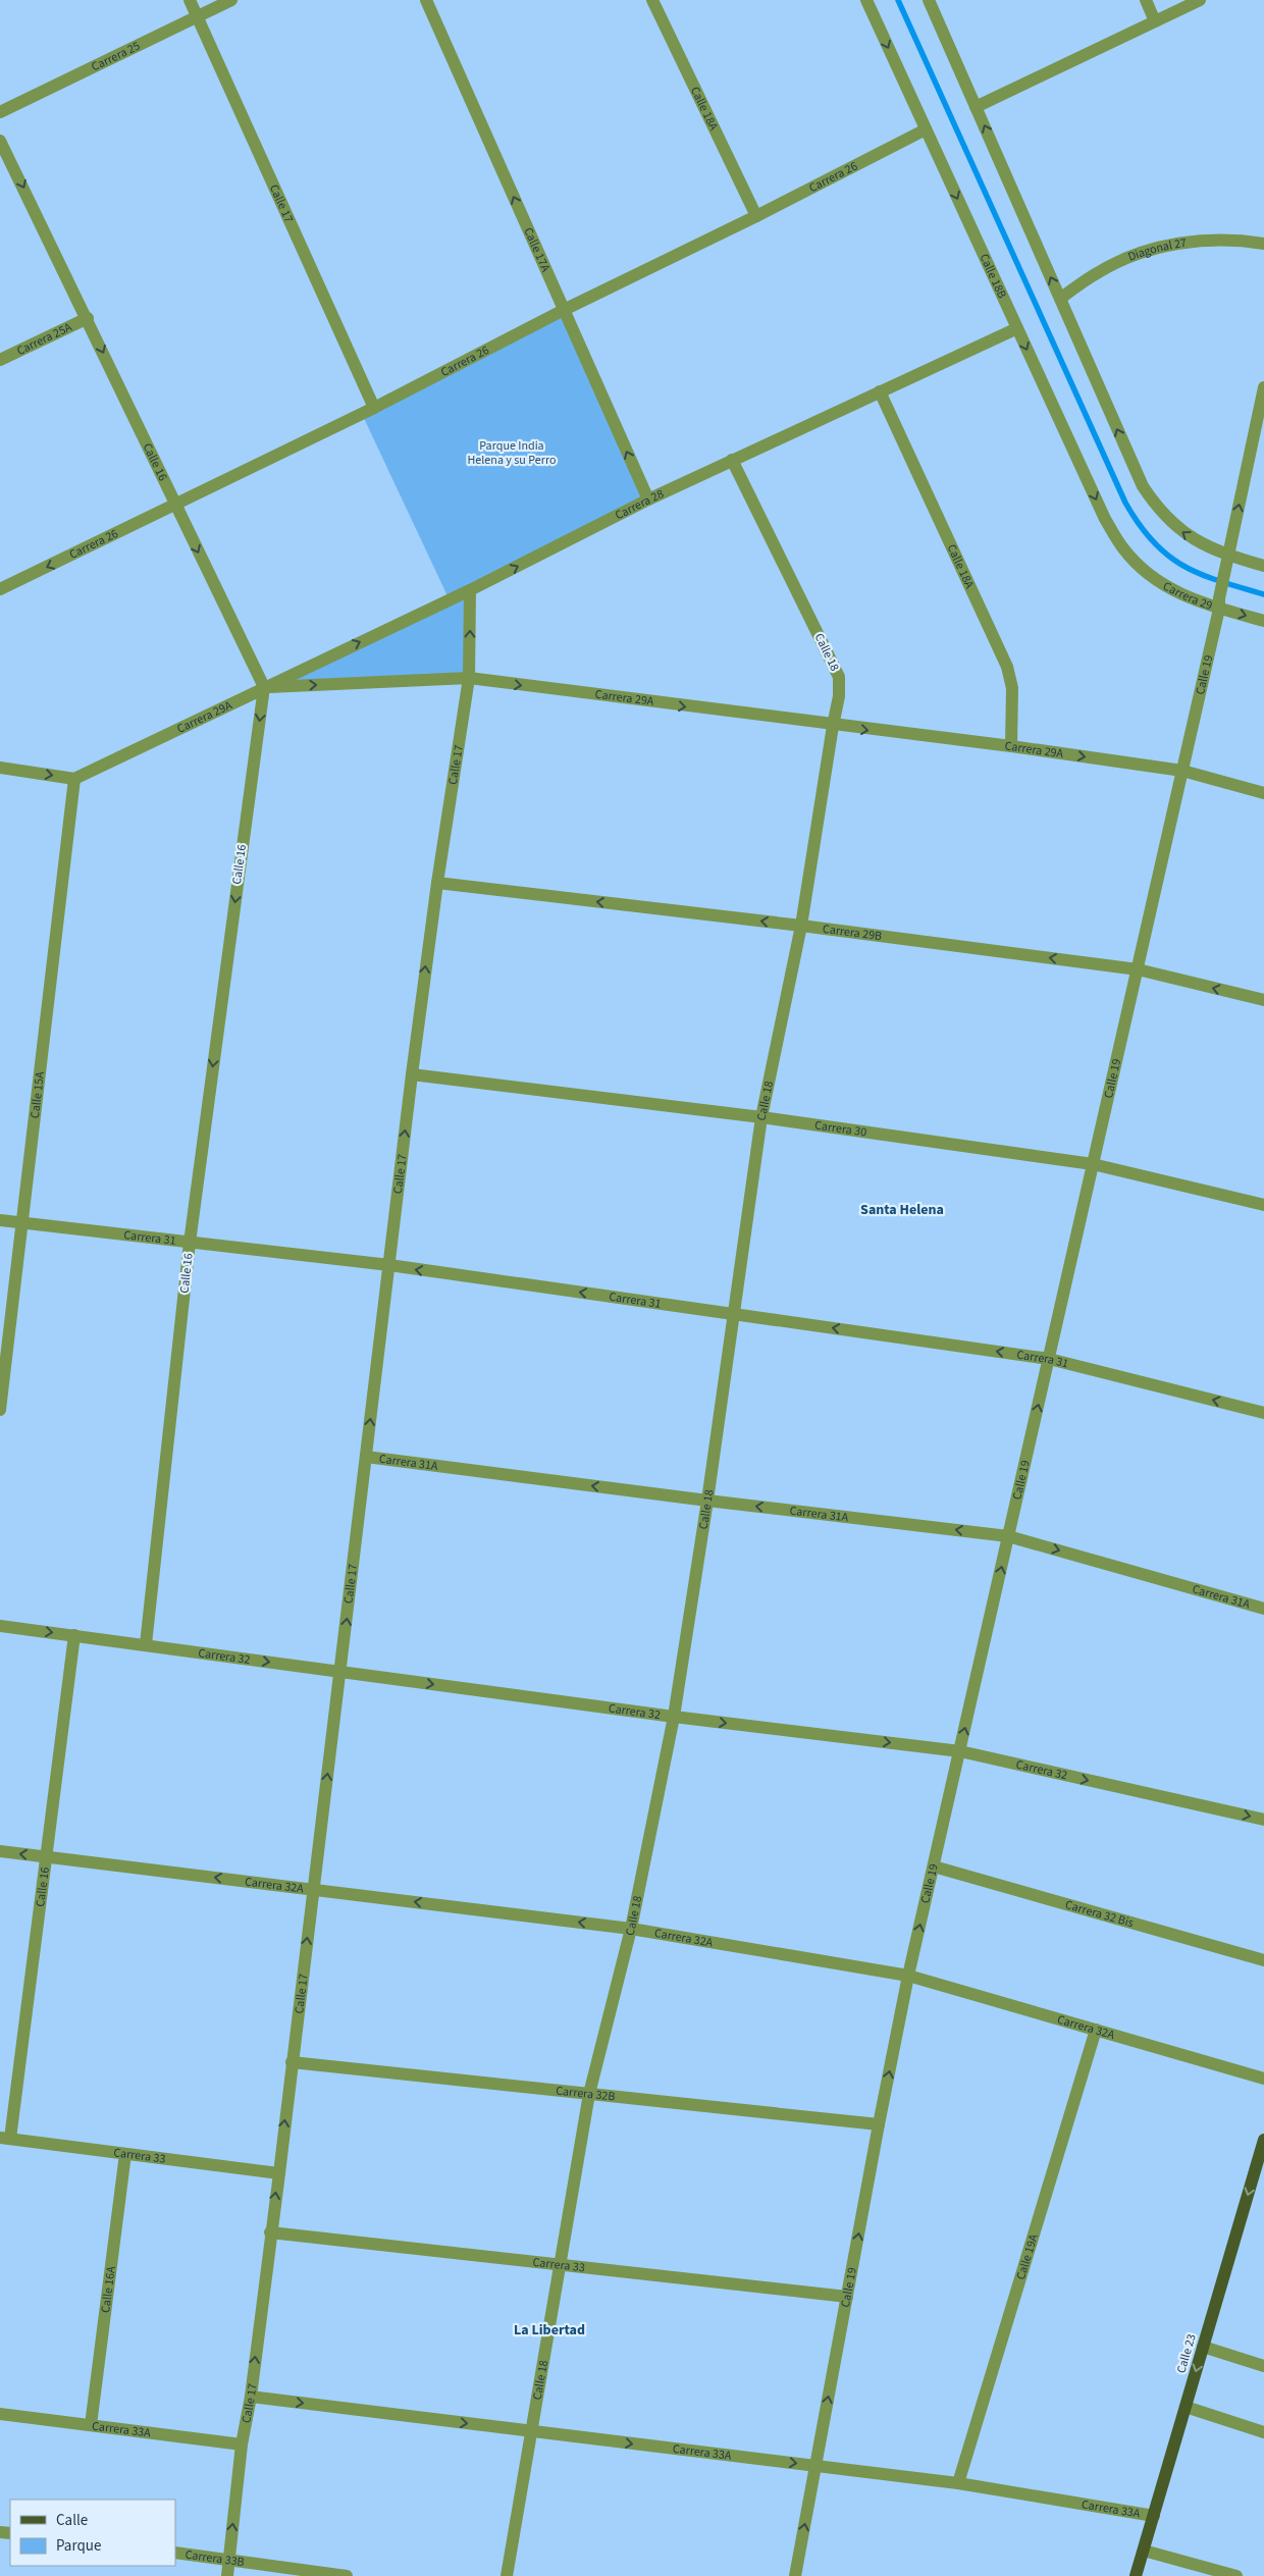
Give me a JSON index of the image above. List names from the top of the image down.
{
  "streets": {
    "main road": ["Calle 23"],
    "street": [
      "Carrera 25",
      "Calle 18A",
      "Carrera 26",
      "Calle 17",
      "Calle 17A",
      "Diagonal 27",
      "Calle 18B",
      "Carrera 25A",
      "Calle 16",
      "Carrera 28",
      "Carrera 29",
      "Calle 18",
      "Calle 19",
      "Carrera 29A",
      "Carrera 29B",
      "Calle 15A",
      "Carrera 30",
      "Carrera 31",
      "Carrera 31A",
      "Carrera 32",
      "Carrera 32A",
      "Carrera 32 Bis",
      "Carrera 32B",
      "Carrera 33",
      "Calle 19A",
      "Calle 16A",
      "Carrera 33A",
      "Carrera 33B"
    ]
  },
  "crossings": [
    ["Carrera 25", "Calle 17"],
    ["Calle 18A", "Carrera 26"],
    ["Calle 18A", "Carrera 28"],
    ["Calle 18A", "Carrera 29A"],
    ["Carrera 26", "Calle 17"],
    ["Carrera 26", "Calle 17A"],
    ["Carrera 26", "Calle 18B"],
    ["Carrera 26", "Calle 16"],
    ["Calle 17", "Carrera 28"],
    ["Calle 17", "Carrera 29A"],
    ["Calle 17", "Carrera 29B"],
    ["Calle 17", "Carrera 30"],
    ["Calle 17", "Carrera 31"],
    ["Calle 17", "Carrera 31A"],
    ["Calle 17", "Carrera 32"],
    ["Calle 17", "Carrera 32A"],
    ["Calle 17", "Carrera 32B"],
    ["Calle 17", "Carrera 33"],
    ["Calle 17", "Carrera 33A"],
    ["Calle 17", "Carrera 33B"],
    ["Calle 17A", "Carrera 28"],
    ["Calle 18B", "Carrera 28"],
    ["Calle 18B", "Carrera 29"],
    ["Carrera 25A", "Calle 16"],
    ["Calle 16", "Carrera 28"],
    ["Calle 16", "Carrera 29A"],
    ["Calle 16", "Carrera 31"],
    ["Calle 16", "Carrera 32"],
    ["Calle 16", "Carrera 32A"],
    ["Calle 16", "Carrera 33"],
    ["Carrera 28", "Calle 18"],
    ["Carrera 28", "Carrera 29A"],
    ["Carrera 29", "Calle 19"],
    ["Calle 18", "Carrera 29A"],
    ["Calle 18", "Carrera 29B"],
    ["Calle 18", "Carrera 30"],
    ["Calle 18", "Carrera 31"],
    ["Calle 18", "Carrera 31A"],
    ["Calle 18", "Carrera 32"],
    ["Calle 18", "Carrera 32A"],
    ["Calle 18", "Carrera 32B"],
    ["Calle 18", "Carrera 33"],
    ["Calle 18", "Carrera 33A"],
    ["Calle 19", "Carrera 29A"],
    ["Calle 19", "Carrera 29B"],
    ["Calle 19", "Carrera 30"],
    ["Calle 19", "Carrera 31"],
    ["Calle 19", "Carrera 31A"],
    ["Calle 19", "Carrera 32"],
    ["Calle 19", "Carrera 32A"],
    ["Calle 19", "Carrera 32 Bis"],
    ["Calle 19", "Carrera 32B"],
    ["Calle 19", "Carrera 33"],
    ["Calle 19", "Carrera 33A"],
    ["Carrera 29A", "Calle 15A"],
    ["Calle 15A", "Carrera 31"],
    ["Carrera 32A", "Calle 19A"],
    ["Carrera 33", "Calle 16A"],
    ["Calle 19A", "Carrera 33A"],
    ["Calle 16A", "Carrera 33A"],
    ["Calle 23", "Carrera 33A"]
  ],
  "one_way": [
    "Calle 17",
    "Calle 17A",
    "Calle 16",
    "Carrera 28",
    "Calle 19",
    "Carrera 29A",
    "Carrera 29B",
    "Carrera 31",
    "Carrera 32",
    "Carrera 32A",
    "Calle 23",
    "Carrera 33A"
  ],
  "districts": ["Santa Helena", "La Libertad"],
  "parks": ["Parque India Helena y su Perro"],
  "legend": ["Calle", "Parque"]
}
